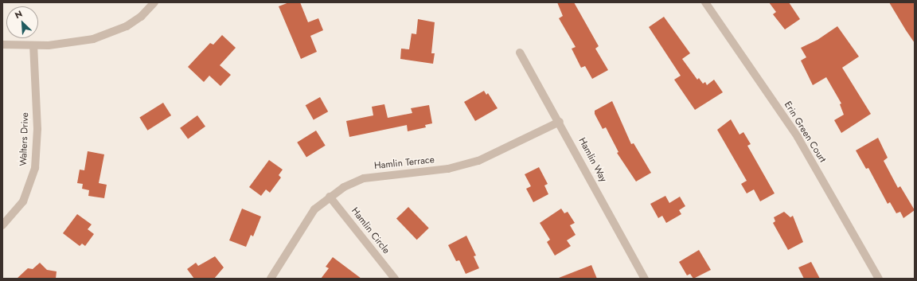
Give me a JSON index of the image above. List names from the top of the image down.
{
  "streets": {
    "street": [
      "Erin Green Court",
      "Walters Drive",
      "Hamlin Way",
      "Hamlin Terrace",
      "Hamlin Circle"
    ]
  },
  "crossings": [
    ["Hamlin Way", "Hamlin Terrace"],
    ["Hamlin Terrace", "Hamlin Circle"]
  ],
  "north": "top left"
}
